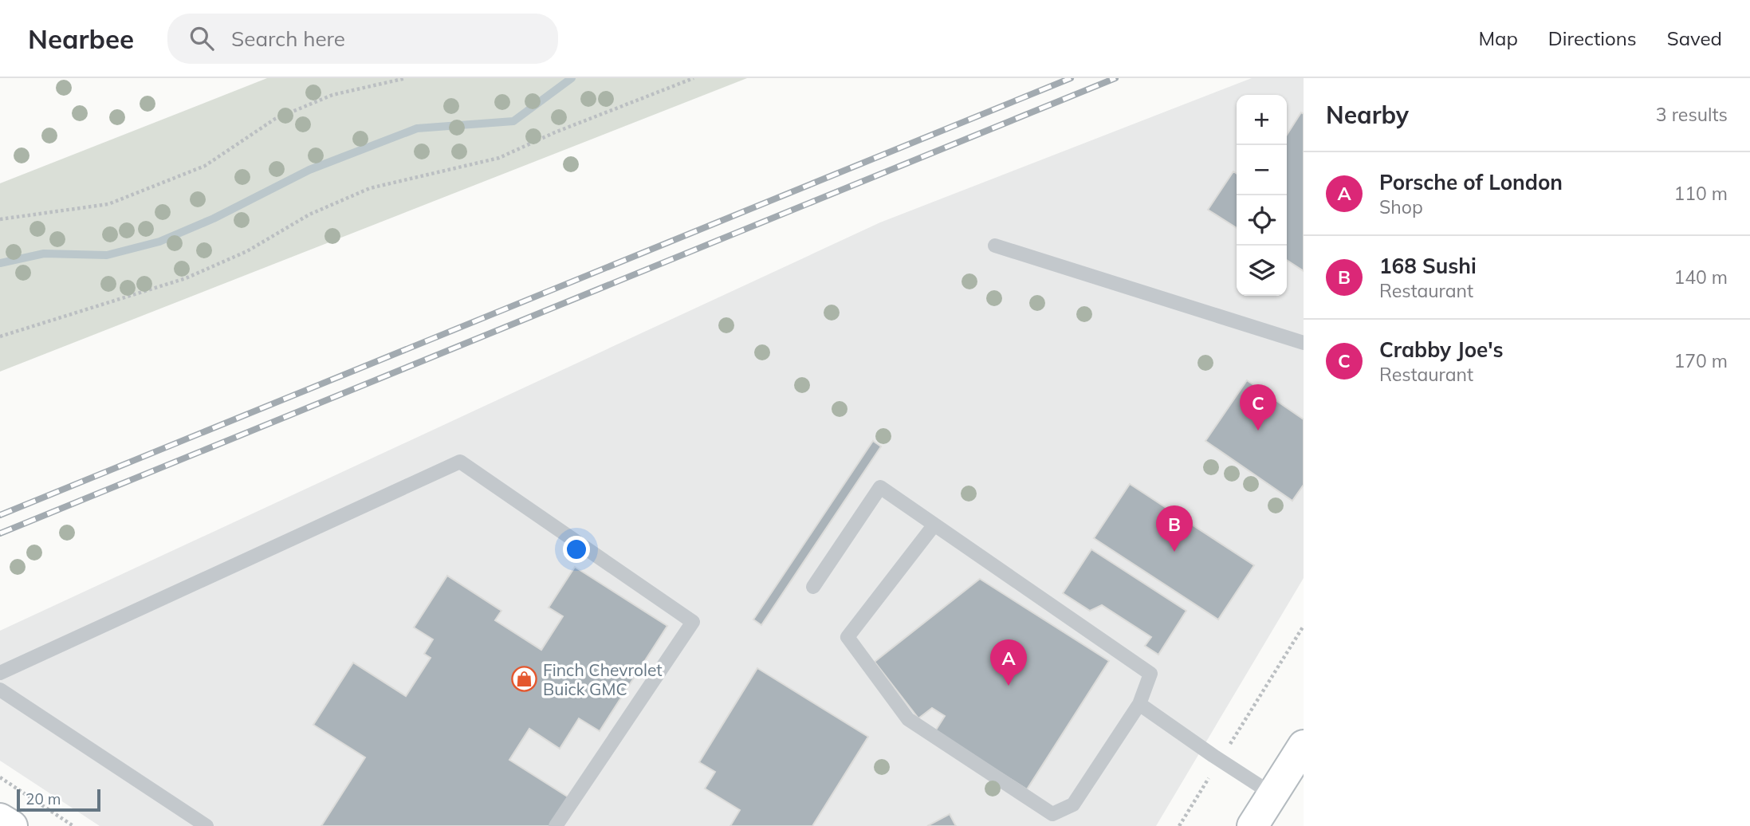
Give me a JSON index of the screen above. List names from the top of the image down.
{
  "places": {
    "shop": ["Finch Chevrolet Buick GMC"]
  },
  "scale_bar": "20 m",
  "page": {
    "header": "Nearbee",
    "search": "Search here",
    "nav": ["Map", "Directions", "Saved"],
    "heading": ["Nearby", "3 results"],
    "map_buttons": ["+", "−"],
    "list": [
      {
        "mark": "A",
        "name": "Porsche of London",
        "note": "Shop",
        "value": "110 m"
      },
      {
        "mark": "B",
        "name": "168 Sushi",
        "note": "Restaurant",
        "value": "140 m"
      },
      {
        "mark": "C",
        "name": "Crabby Joe's",
        "note": "Restaurant",
        "value": "170 m"
      }
    ],
    "pins": ["C", "B", "A"],
    "scale": "20 m"
  }
}
